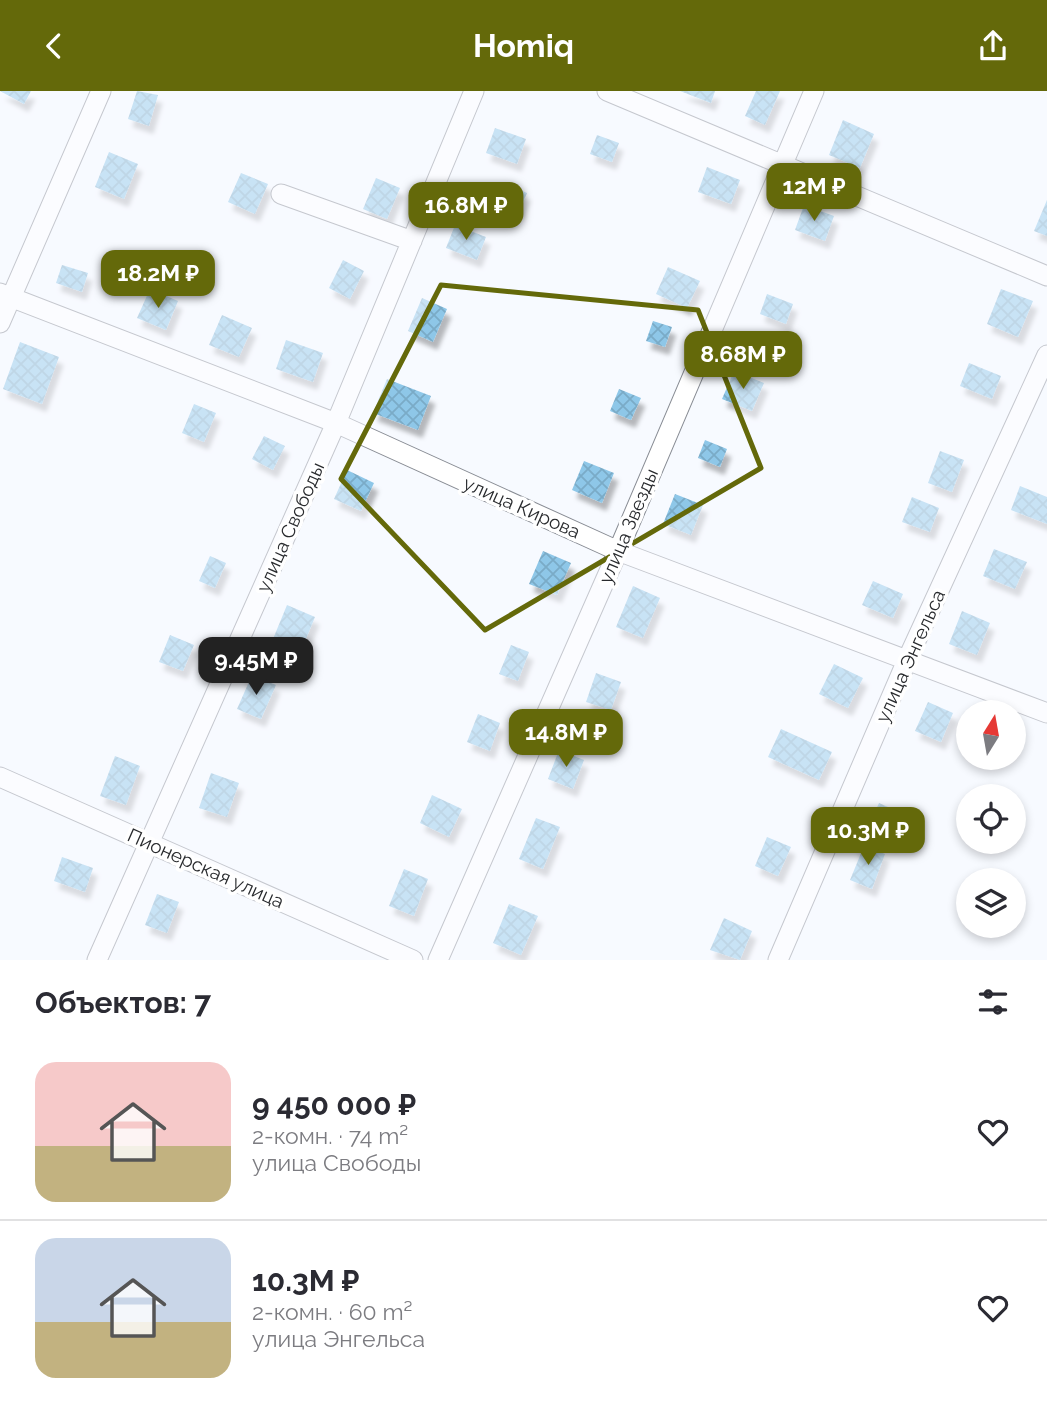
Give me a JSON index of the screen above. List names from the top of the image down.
{
  "streets": {
    "street": [
      "улица Кирова",
      "улица Звезды",
      "улица Свободы",
      "улица Энгельса",
      "Пионерская улица"
    ]
  },
  "crossings": [
    ["улица Кирова", "улица Звезды"],
    ["улица Кирова", "улица Свободы"],
    ["улица Кирова", "улица Энгельса"],
    ["улица Свободы", "Пионерская улица"]
  ],
  "north": "top",
  "page": {
    "header": "Homiq",
    "price": [
      "12M ₽",
      "16.8M ₽",
      "18.2M ₽",
      "8.68M ₽",
      "9.45M ₽",
      "14.8M ₽",
      "10.3M ₽"
    ],
    "heading": "Объектов: 7",
    "list": [
      {
        "name": "9 450 000 ₽",
        "note": "2-комн. · 74 m² · улица Свободы"
      },
      {
        "name": "10.3M ₽",
        "note": "2-комн. · 60 m² · улица Энгельса"
      }
    ]
  }
}
